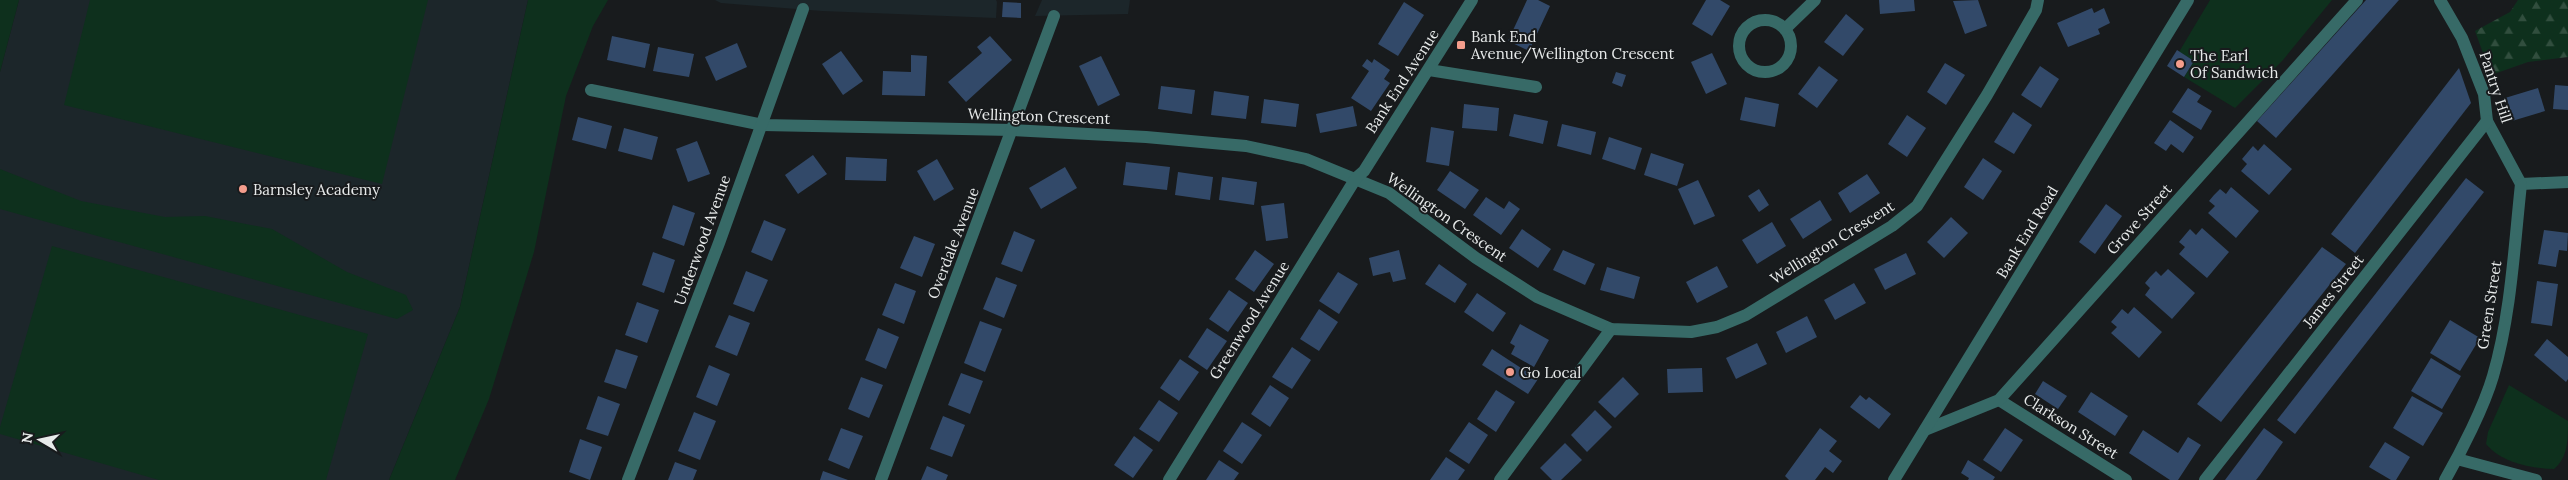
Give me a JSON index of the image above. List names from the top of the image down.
{
  "streets": {
    "street": [
      "Bank End Avenue",
      "Pantry Hill",
      "Wellington Crescent",
      "Grove Street",
      "Bank End Road",
      "Underwood Avenue",
      "Overdale Avenue",
      "James Street",
      "Green Street",
      "Greenwood Avenue",
      "Clarkson Street"
    ]
  },
  "crossings": [
    ["Bank End Avenue", "Wellington Crescent"],
    ["Bank End Avenue", "Greenwood Avenue"],
    ["Pantry Hill", "James Street"],
    ["Pantry Hill", "Green Street"],
    ["Wellington Crescent", "Underwood Avenue"],
    ["Wellington Crescent", "Overdale Avenue"],
    ["Wellington Crescent", "Greenwood Avenue"],
    ["Grove Street", "Bank End Road"],
    ["Grove Street", "Clarkson Street"]
  ],
  "places": {
    "transit": ["Bank End Avenue/Wellington Crescent"],
    "other": ["The Earl Of Sandwich", "Barnsley Academy", "Go Local"]
  },
  "north": "left"
}
